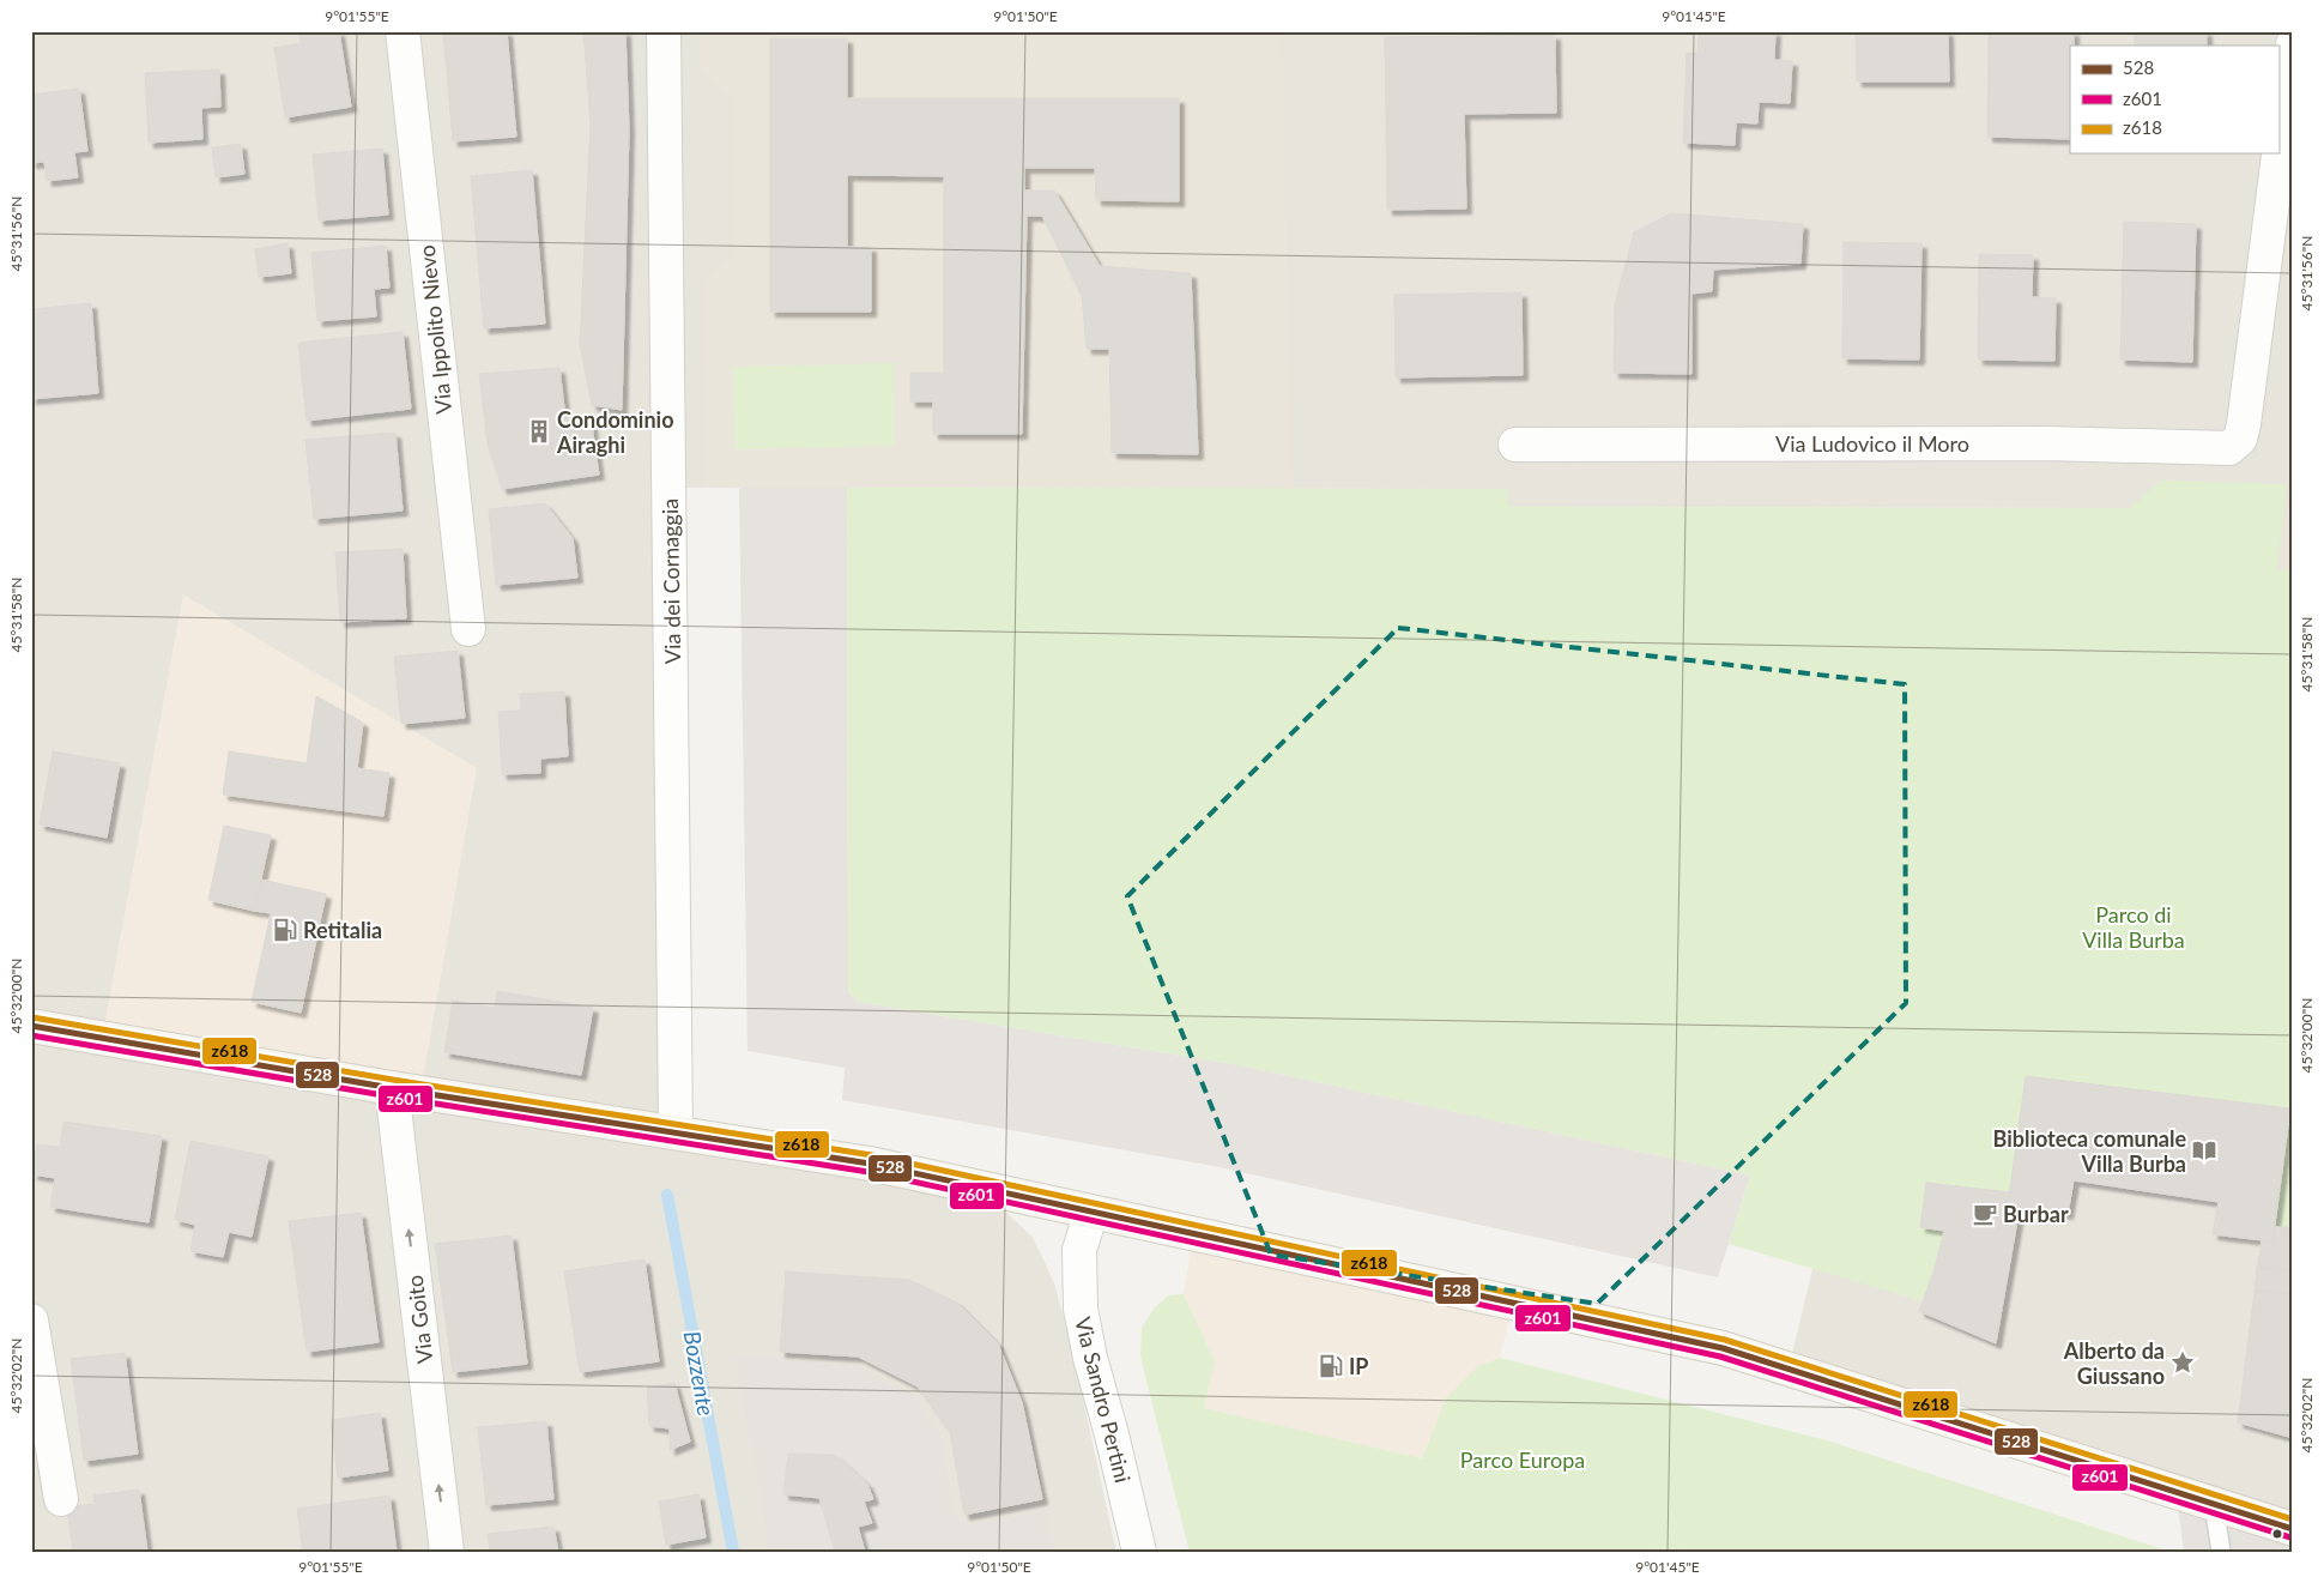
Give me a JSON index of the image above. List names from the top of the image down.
{
  "streets": {
    "street": [
      "Via Ippolito Nievo",
      "Via Ludovico il Moro",
      "Via dei Cornaggia",
      "Via Goito",
      "Via Sandro Pertini"
    ]
  },
  "one_way": ["Via Goito"],
  "water": ["Bozzente"],
  "parks": ["Parco di Villa Burba", "Parco Europa"],
  "places": {
    "building": ["Condominio Airaghi"],
    "fuel station": ["Retitalia", "IP"],
    "library": ["Biblioteca comunale Villa Burba"],
    "cafe": ["Burbar"],
    "place": ["Alberto da Giussano"]
  },
  "lines": ["transit line z618", "transit line 528", "transit line z601"],
  "legend": ["528", "z601", "z618"],
  "coordinates": [
    "9°01'55\"E",
    "9°01'50\"E",
    "9°01'45\"E",
    "45°31'56\"N",
    "45°31'58\"N",
    "45°32'00\"N",
    "45°32'02\"N"
  ]
}
